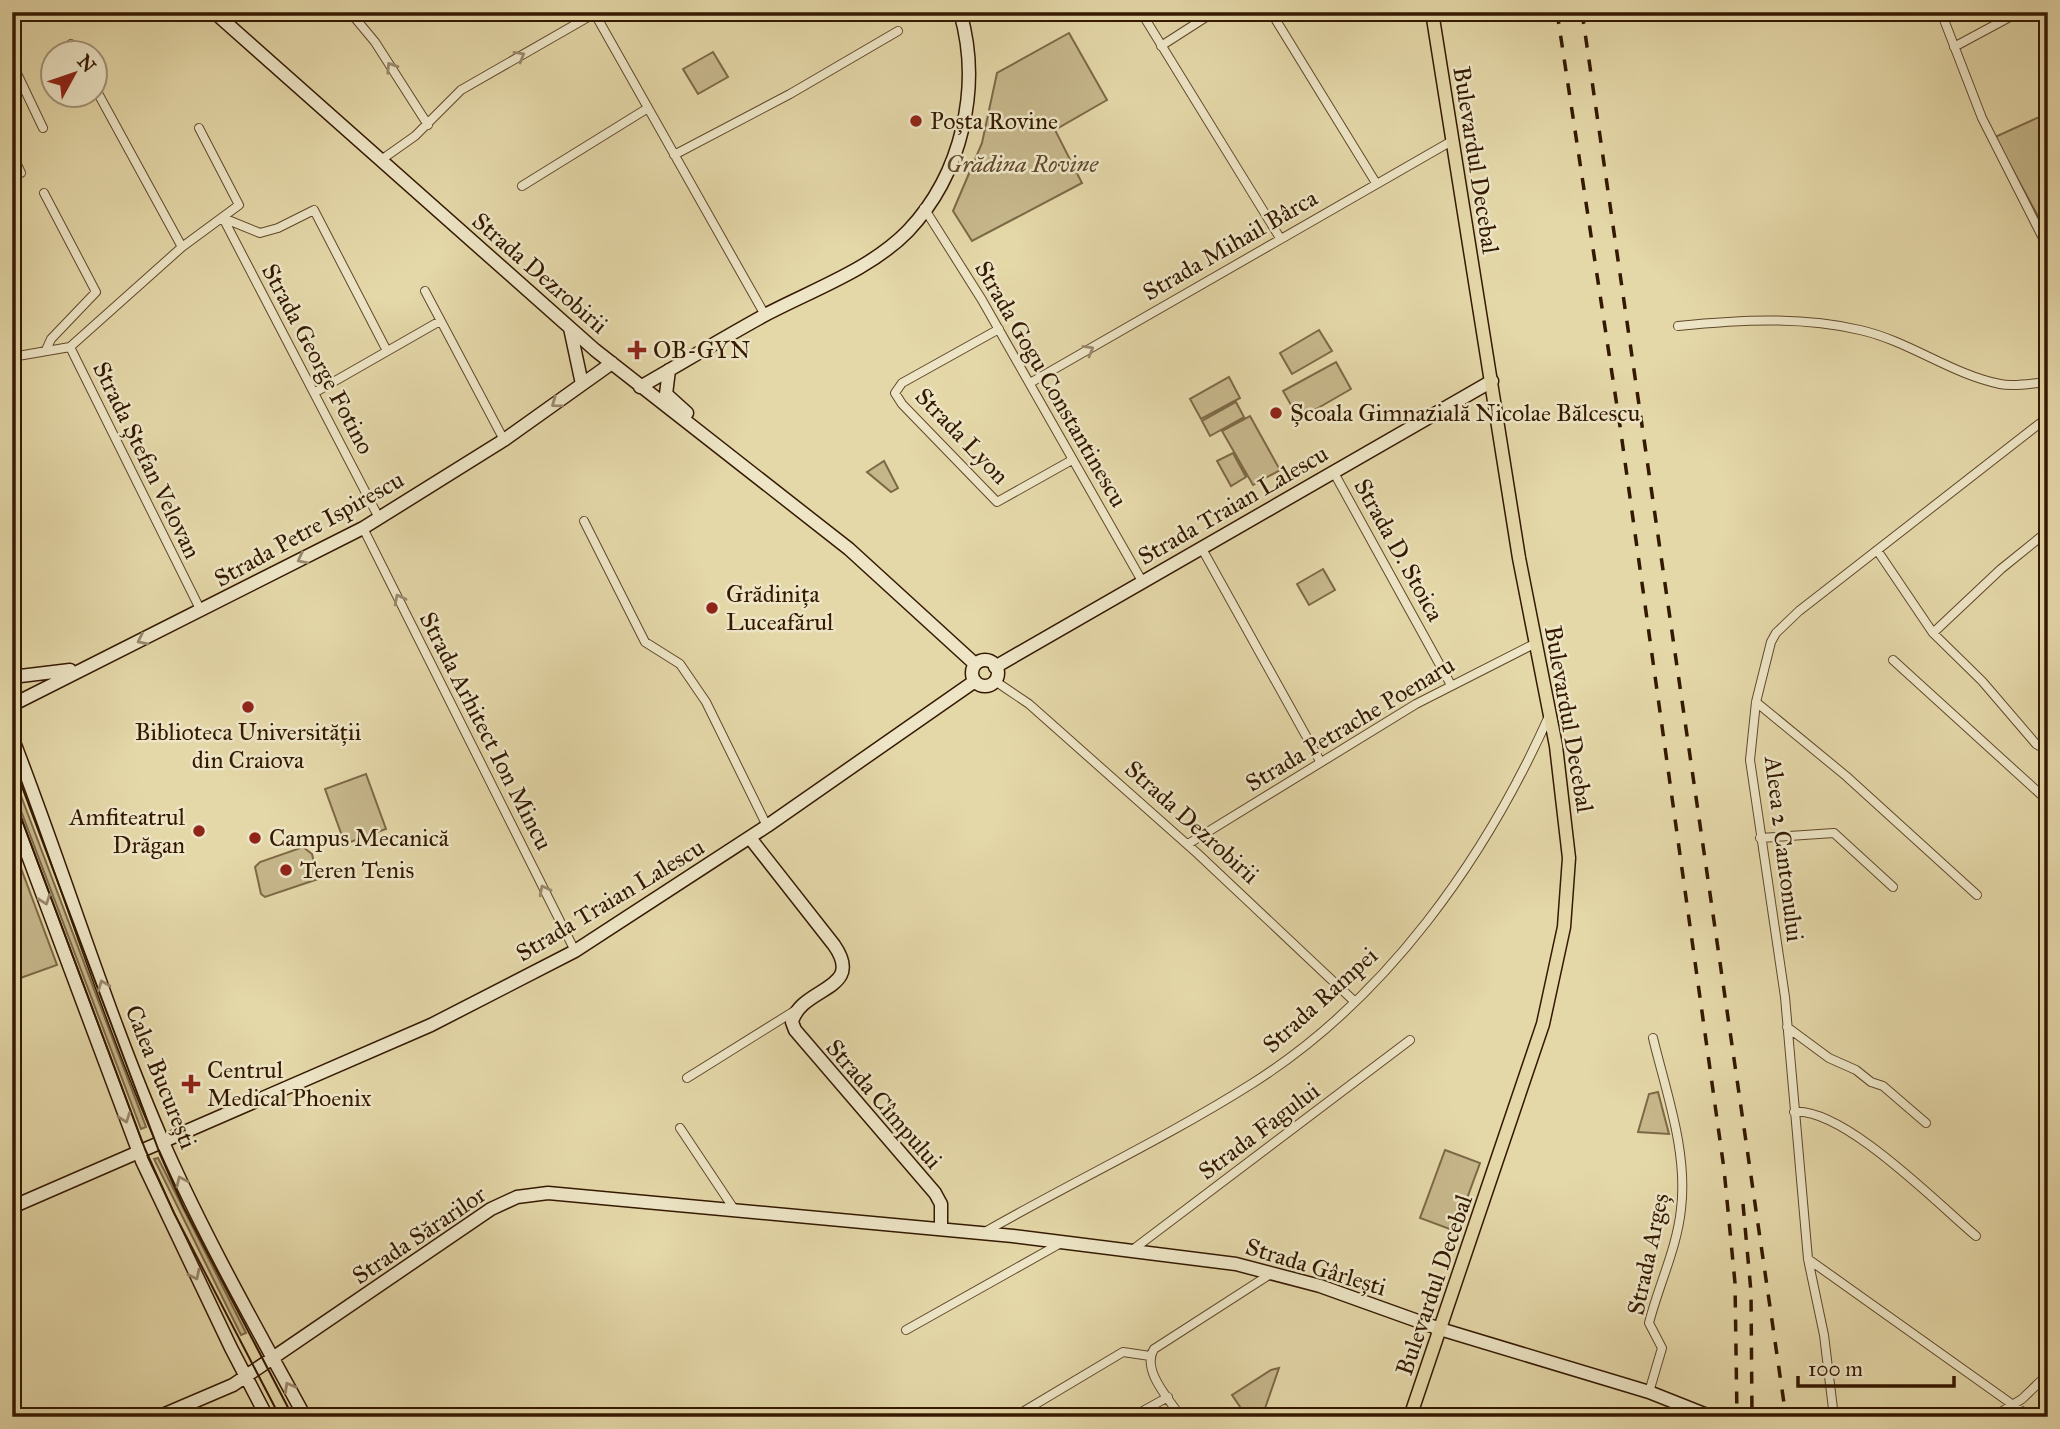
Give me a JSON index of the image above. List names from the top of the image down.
{
  "streets": {
    "main road": ["Bulevardul Decebal"],
    "street": [
      "Strada Mihail Bârca",
      "Strada Dezrobirii",
      "Strada George Fotino",
      "Strada Gogu Constantinescu",
      "Strada Lyon",
      "Strada Ștefan Velovan",
      "Strada Traian Lalescu",
      "Strada Petre Ispirescu",
      "Strada D. Stoica",
      "Strada Petrache Poenaru",
      "Strada Arhitect Ion Mincu",
      "Aleea 2 Cantonului",
      "Strada Rampei",
      "Calea București",
      "Strada Cîmpului",
      "Strada Fagului",
      "Strada Sărarilor",
      "Strada Argeș",
      "Strada Gârlești"
    ]
  },
  "crossings": [
    ["Bulevardul Decebal", "Strada Mihail Bârca"],
    ["Bulevardul Decebal", "Strada Traian Lalescu"],
    ["Bulevardul Decebal", "Strada Petrache Poenaru"],
    ["Bulevardul Decebal", "Strada Rampei"],
    ["Bulevardul Decebal", "Strada Gârlești"],
    ["Strada Mihail Bârca", "Strada Gogu Constantinescu"],
    ["Strada Dezrobirii", "Strada Traian Lalescu"],
    ["Strada Dezrobirii", "Strada Petre Ispirescu"],
    ["Strada Dezrobirii", "Strada Petrache Poenaru"],
    ["Strada Dezrobirii", "Strada Rampei"],
    ["Strada George Fotino", "Strada Petre Ispirescu"],
    ["Strada Gogu Constantinescu", "Strada Lyon"],
    ["Strada Gogu Constantinescu", "Strada Traian Lalescu"],
    ["Strada Ștefan Velovan", "Strada Petre Ispirescu"],
    ["Strada Traian Lalescu", "Strada D. Stoica"],
    ["Strada Traian Lalescu", "Strada Arhitect Ion Mincu"],
    ["Strada Traian Lalescu", "Calea București"],
    ["Strada Petre Ispirescu", "Strada Arhitect Ion Mincu"],
    ["Strada D. Stoica", "Strada Petrache Poenaru"],
    ["Strada Rampei", "Strada Gârlești"],
    ["Calea București", "Strada Sărarilor"],
    ["Strada Cîmpului", "Strada Sărarilor"],
    ["Strada Cîmpului", "Strada Gârlești"],
    ["Strada Fagului", "Strada Gârlești"],
    ["Strada Sărarilor", "Strada Gârlești"],
    ["Strada Argeș", "Strada Gârlești"]
  ],
  "one_way": ["Strada Mihail Bârca", "Strada Petre Ispirescu", "Strada Arhitect Ion Mincu"],
  "parks": ["Grădina Rovine"],
  "places": {
    "other": [
      "Poșta Rovine",
      "Școala Gimnazială Nicolae Bălcescu",
      "Grădinița Luceafărul",
      "Biblioteca Universității din Craiova",
      "Amfiteatrul Drăgan",
      "Campus Mecanică",
      "Teren Tenis"
    ],
    "health": ["OB-GYN", "Centrul Medical Phoenix"]
  },
  "scale_bar": "100 m",
  "north": "top right"
}
